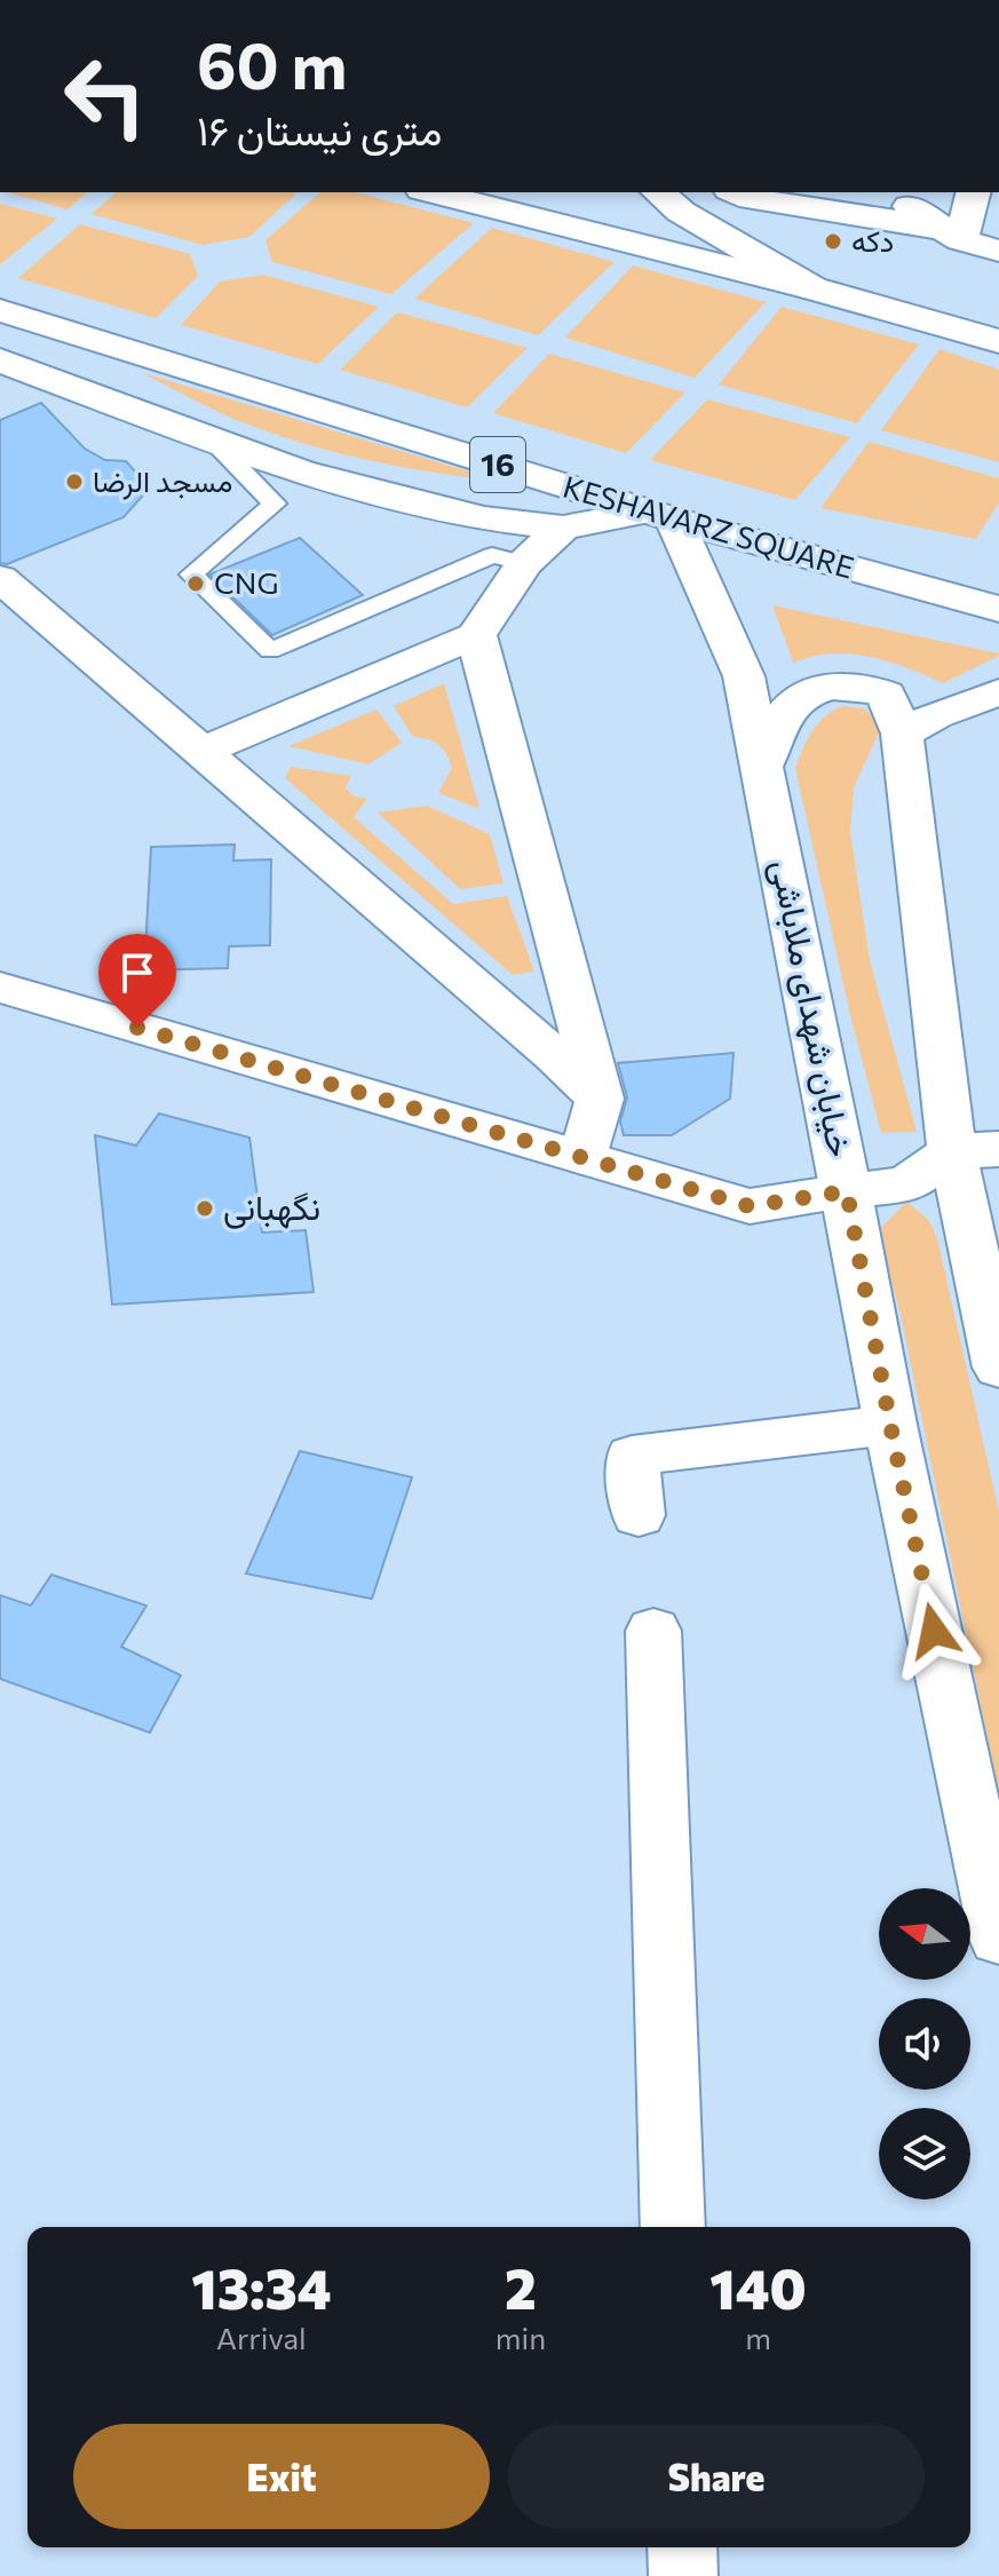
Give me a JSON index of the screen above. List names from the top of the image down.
{
  "streets": {
    "main road": ["16", "KESHAVARZ SQUARE", "خیابان شهدای ملاباشی"]
  },
  "crossings": [
    ["KESHAVARZ SQUARE", "خیابان شهدای ملاباشی"]
  ],
  "places": [
    "دکه",
    "مسجد الرضا",
    "CNG",
    "نگهبانی"
  ],
  "north": "left",
  "page": {
    "turn": ["60 m", "۱۶ متری نیستان"],
    "eta": [
      "13:34",
      "Arrival",
      "2",
      "min",
      "140",
      "m"
    ],
    "buttons": ["Exit", "Share"]
  }
}
